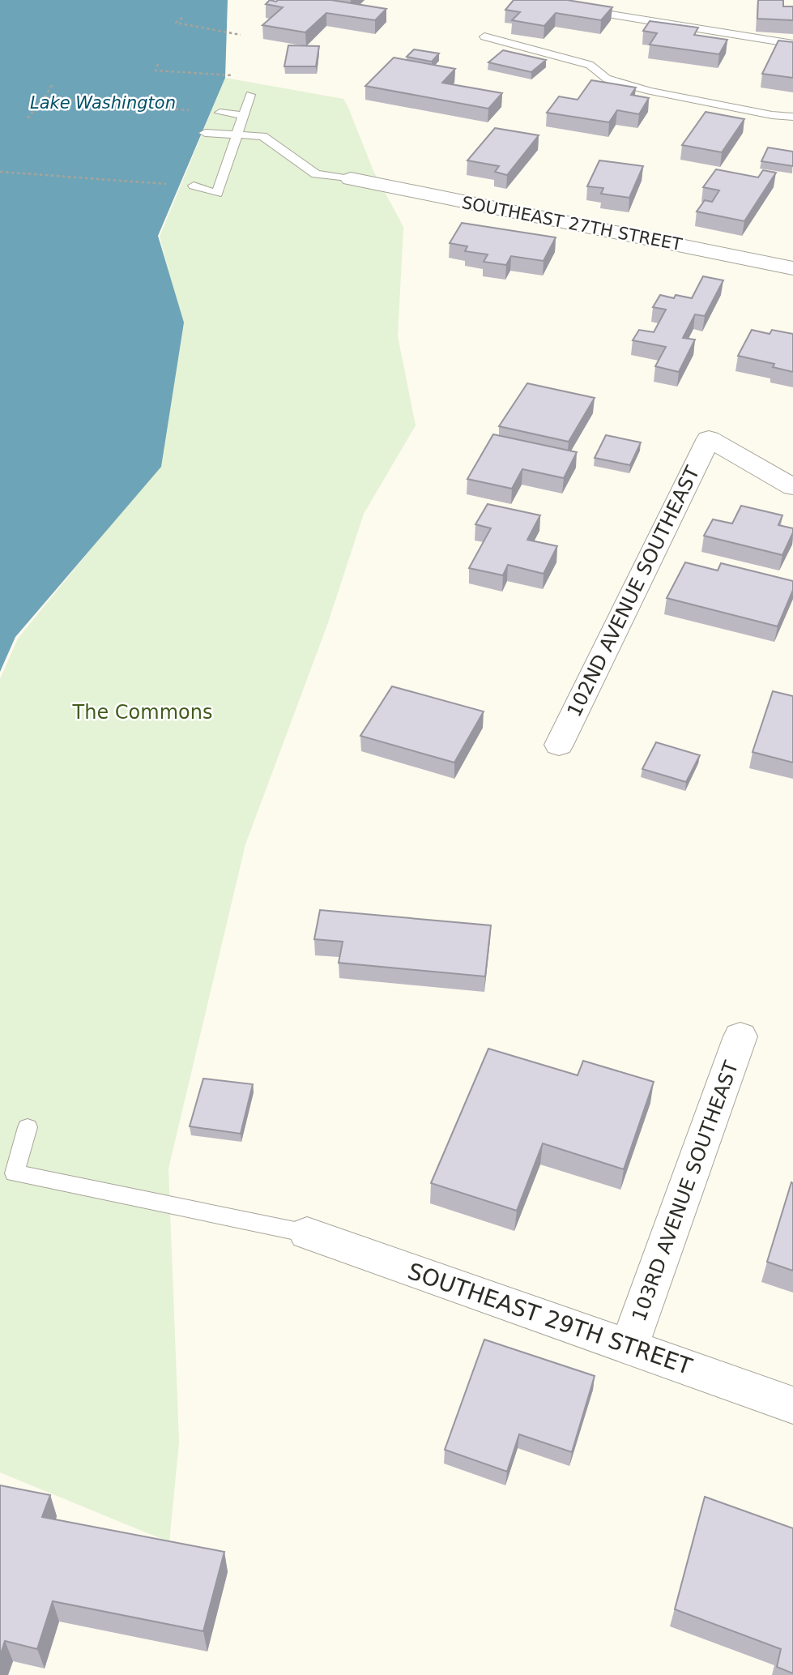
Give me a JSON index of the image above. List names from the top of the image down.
{
  "streets": {
    "street": [
      "SOUTHEAST 27TH STREET",
      "102ND AVENUE SOUTHEAST",
      "103RD AVENUE SOUTHEAST",
      "SOUTHEAST 29TH STREET"
    ]
  },
  "crossings": [
    ["103RD AVENUE SOUTHEAST", "SOUTHEAST 29TH STREET"]
  ],
  "water": ["Lake Washington"],
  "parks": ["The Commons"]
}
